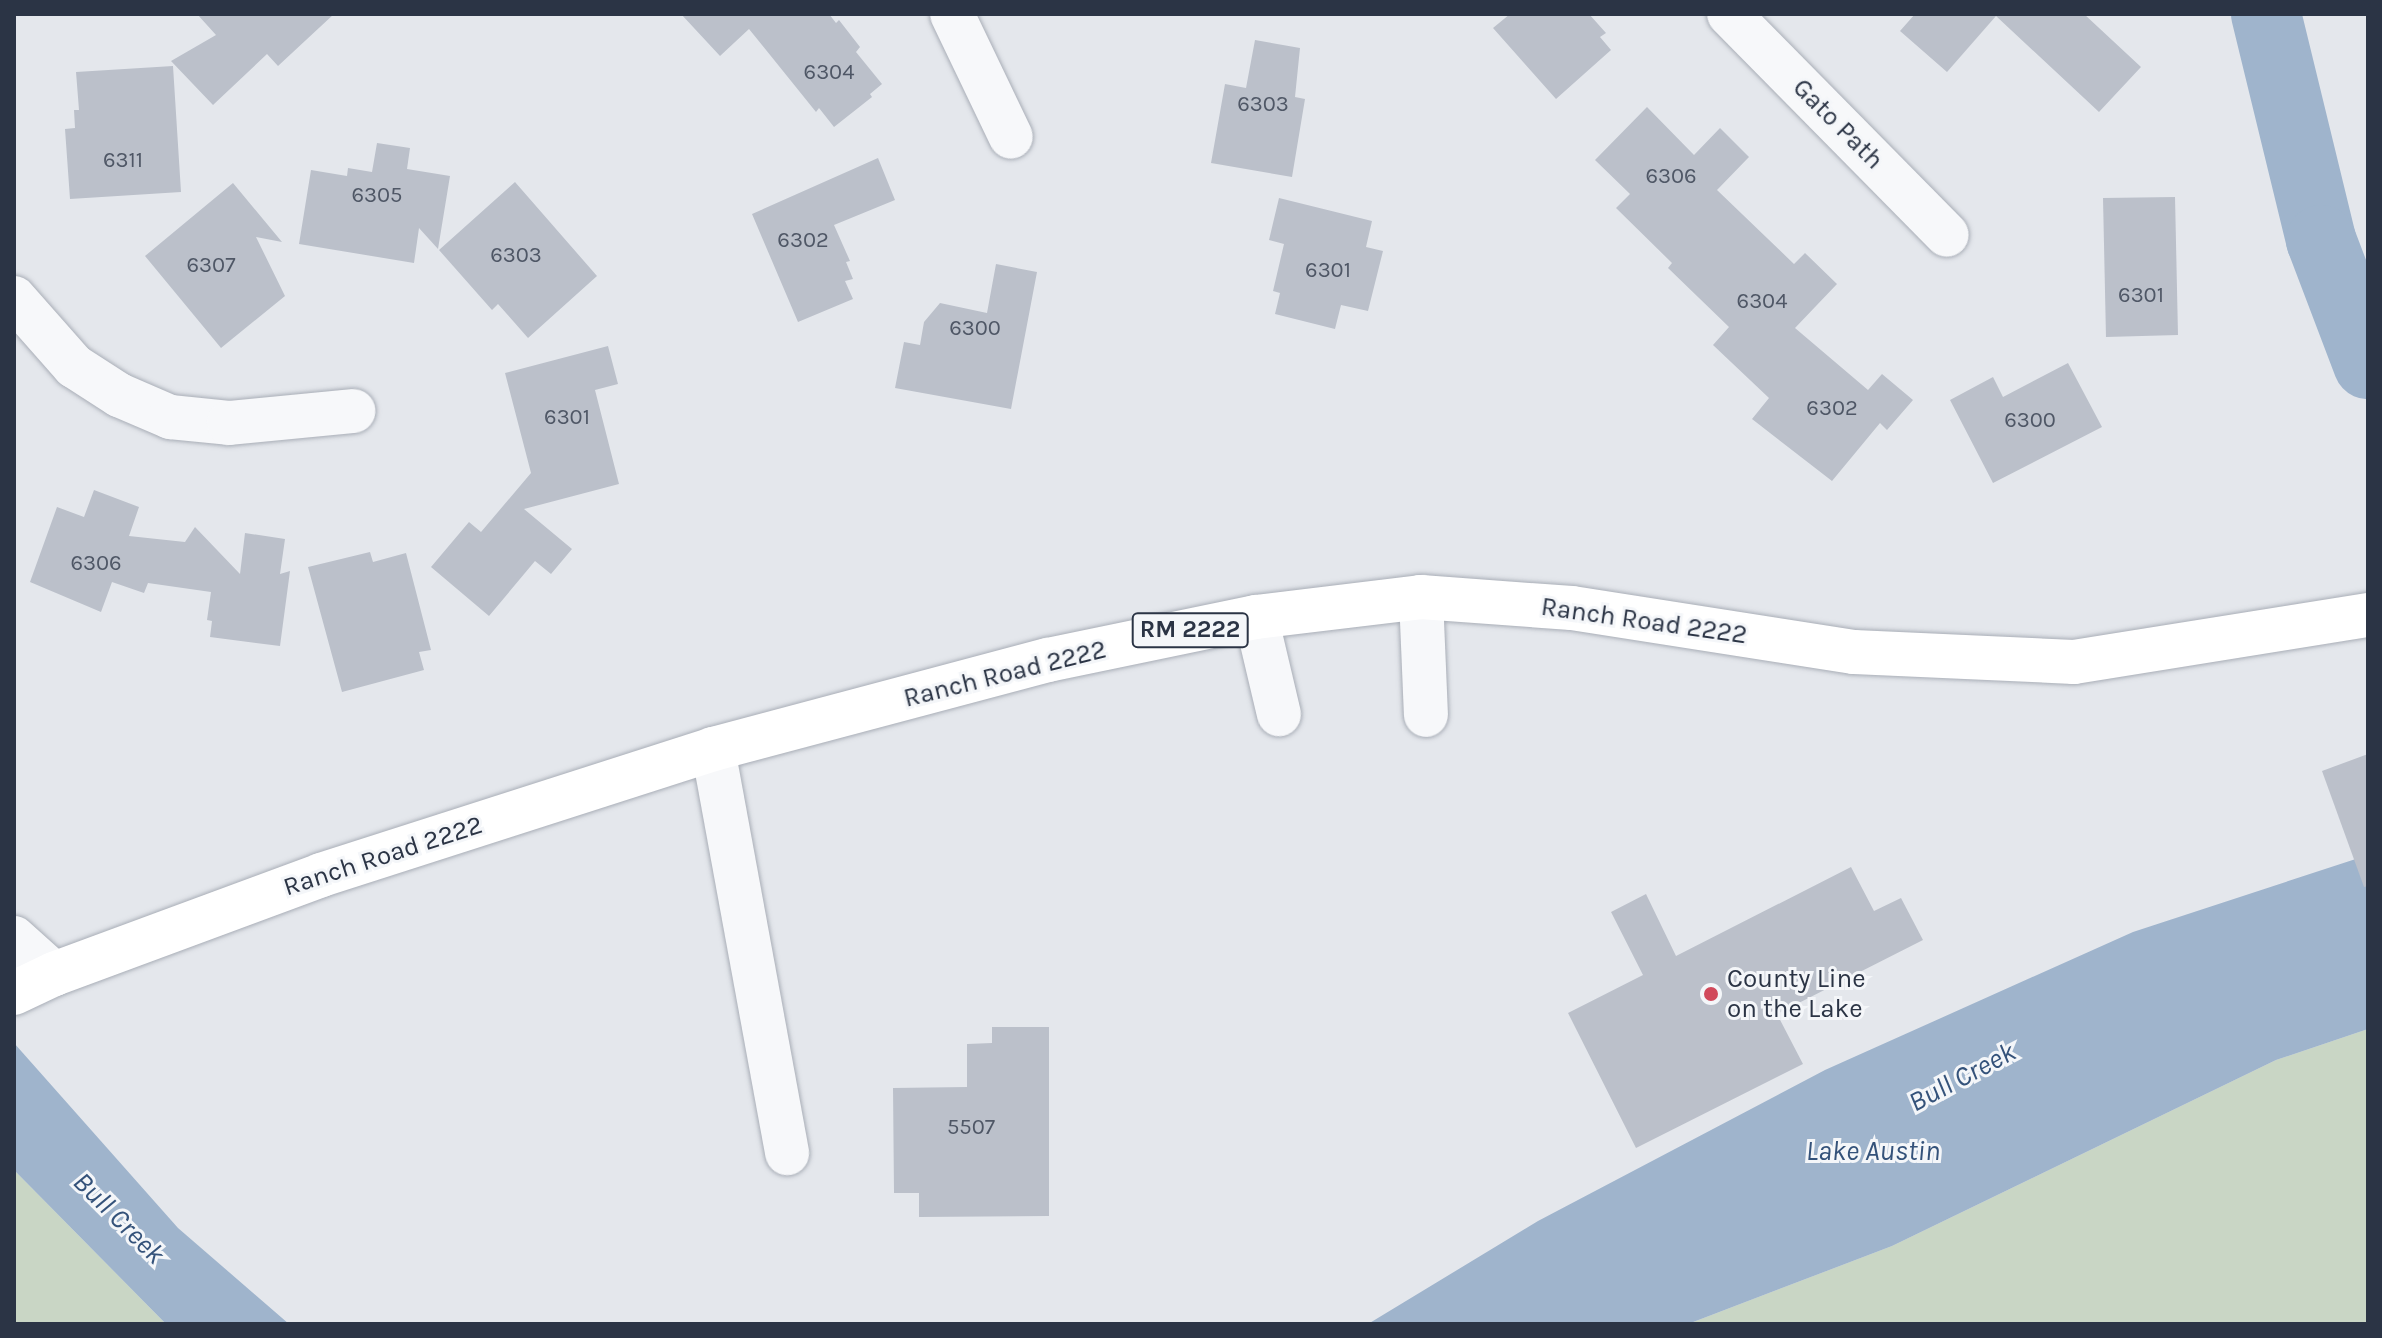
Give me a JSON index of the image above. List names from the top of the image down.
{
  "streets": {
    "main road": ["Ranch Road 2222", "RM 2222"],
    "street": ["Gato Path"]
  },
  "water": ["Bull Creek", "Lake Austin"],
  "places": ["County Line on the Lake"],
  "house_numbers": [
    "6304",
    "6303",
    "6311",
    "6306",
    "6305",
    "6302",
    "6303",
    "6307",
    "6301",
    "6301",
    "6304",
    "6300",
    "6302",
    "6301",
    "6300",
    "6306",
    "5507"
  ]
}
